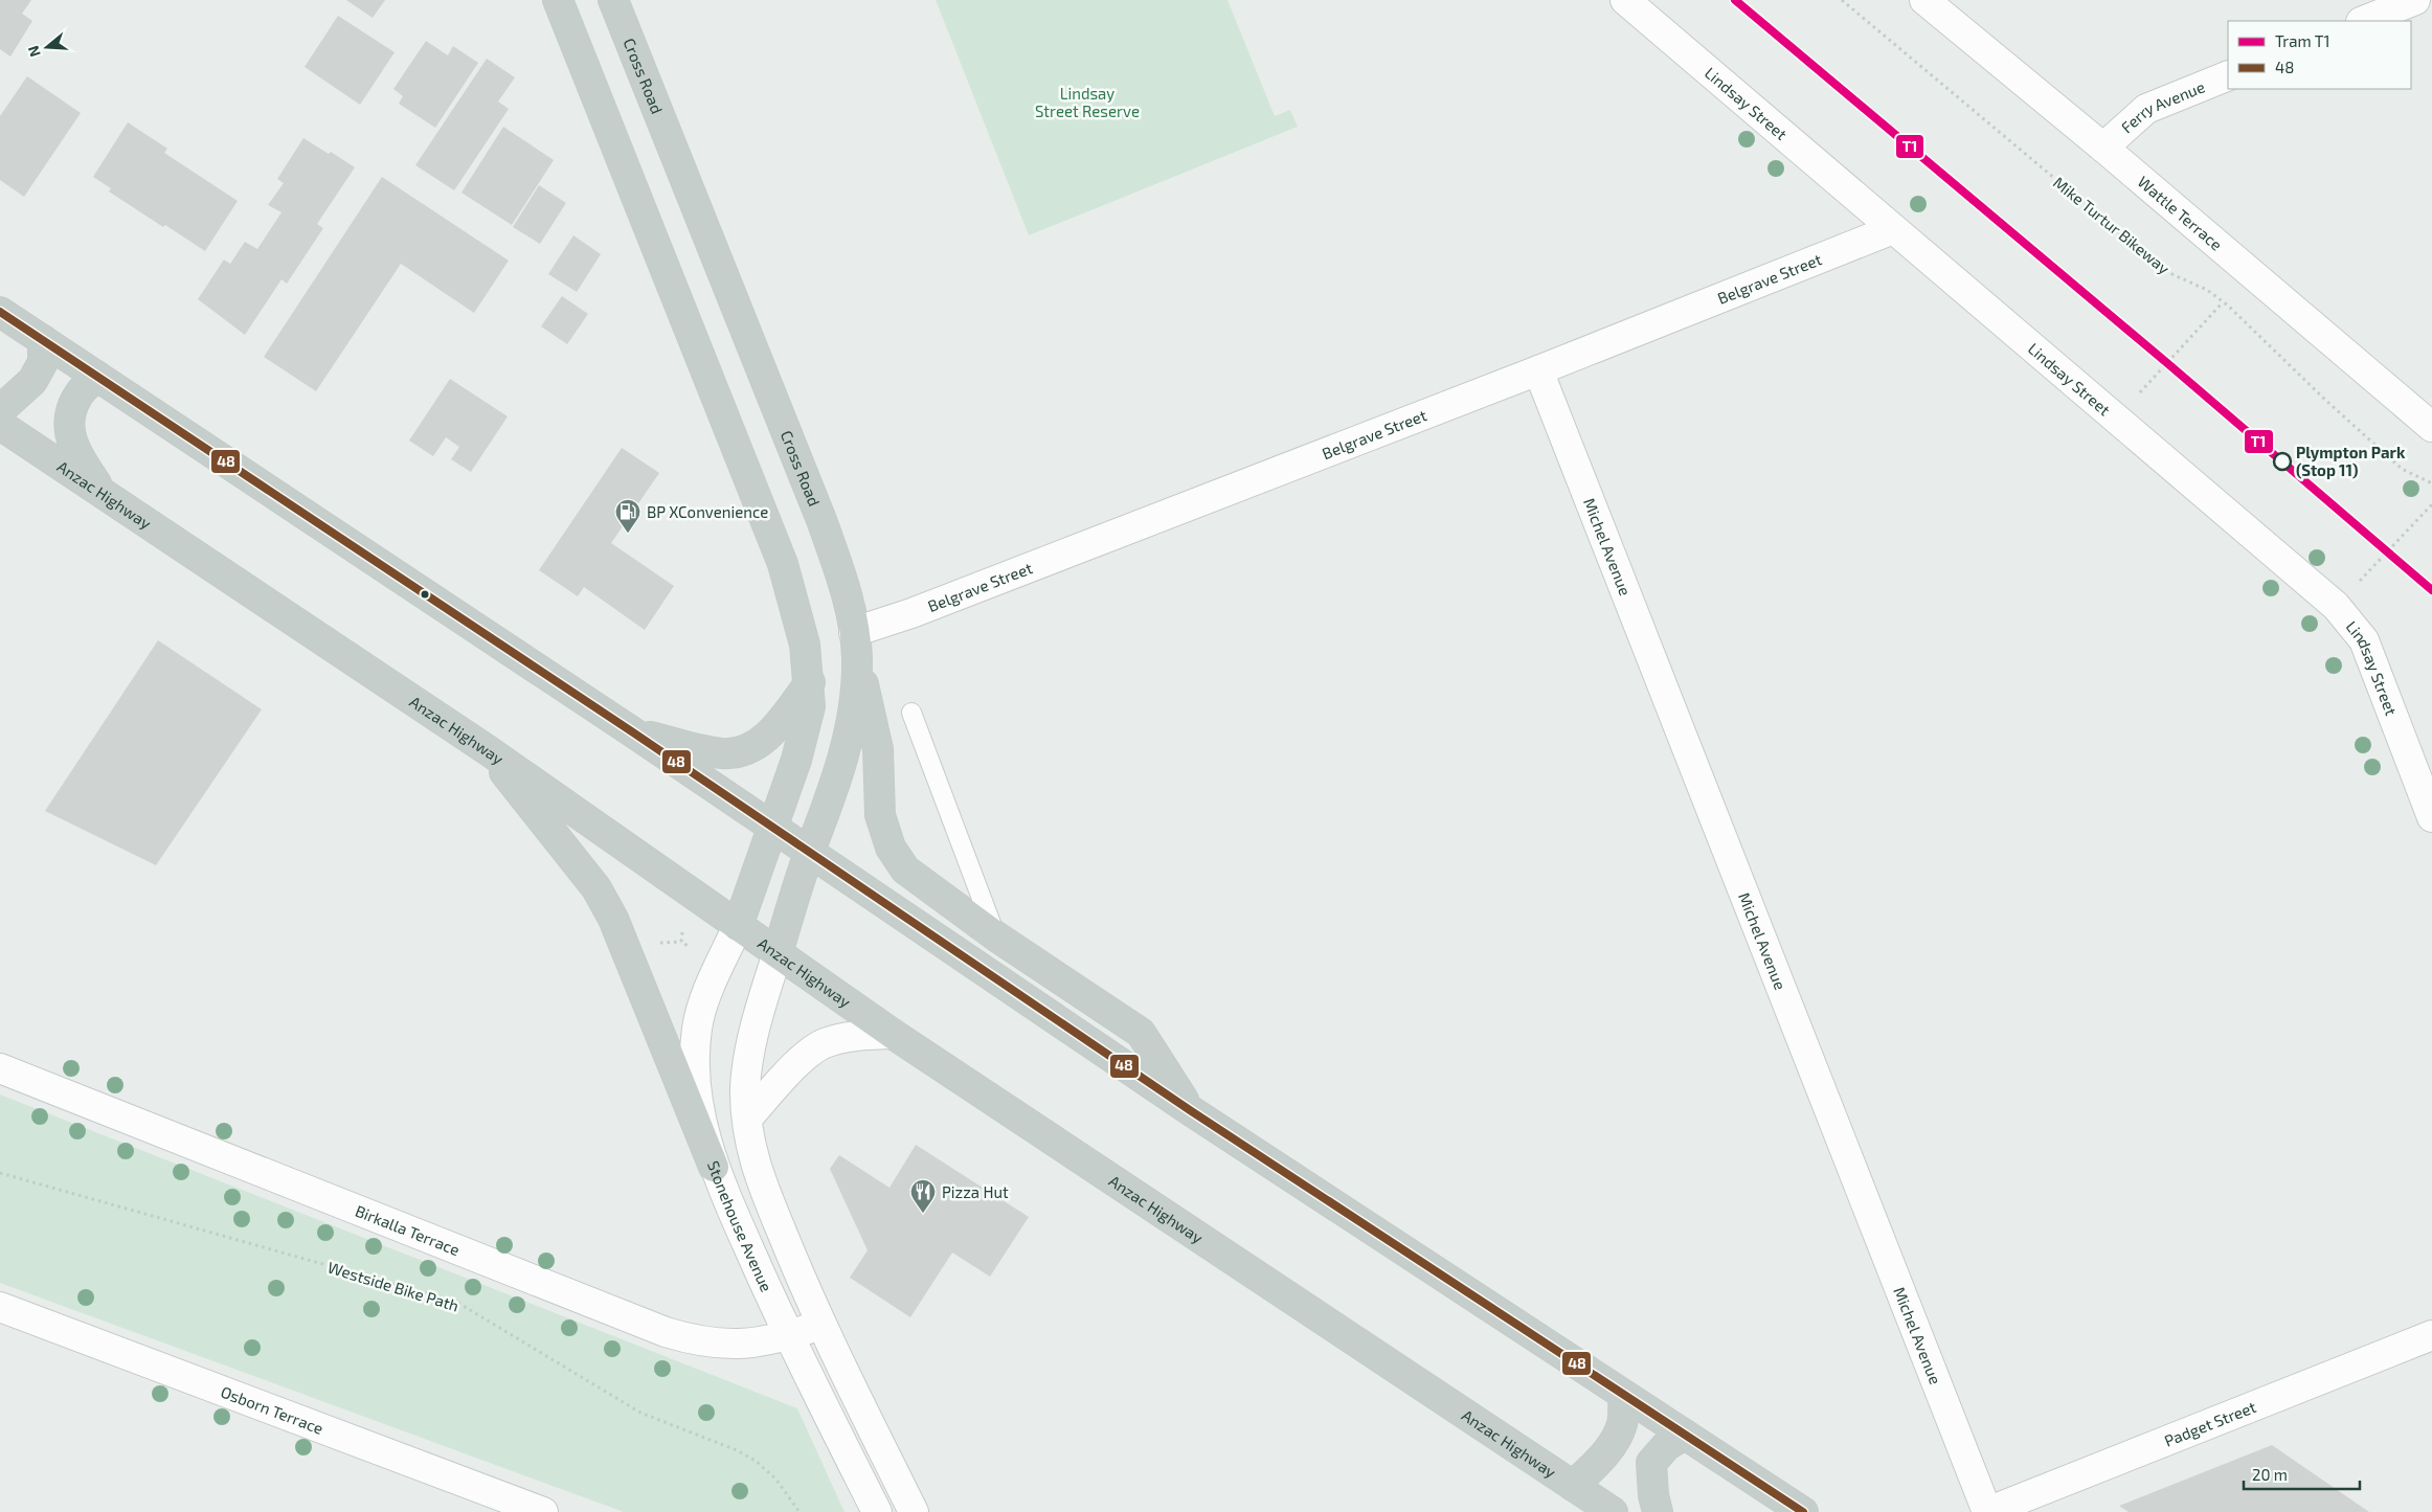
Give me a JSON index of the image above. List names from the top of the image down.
{
  "streets": {
    "highway": ["Cross Road", "Anzac Highway"],
    "street": [
      "Lindsay Street",
      "Ferry Avenue",
      "Wattle Terrace",
      "Belgrave Street",
      "Michel Avenue",
      "Stonehouse Avenue",
      "Birkalla Terrace",
      "Osborn Terrace",
      "Padget Street"
    ],
    "path": ["Mike Turtur Bikeway", "Westside Bike Path"]
  },
  "crossings": [
    ["Cross Road", "Belgrave Street"],
    ["Cross Road", "Anzac Highway"],
    ["Lindsay Street", "Belgrave Street"],
    ["Ferry Avenue", "Wattle Terrace"],
    ["Belgrave Street", "Michel Avenue"],
    ["Anzac Highway", "Stonehouse Avenue"],
    ["Michel Avenue", "Padget Street"],
    ["Stonehouse Avenue", "Birkalla Terrace"]
  ],
  "parks": ["Lindsay Street Reserve"],
  "places": {
    "other": ["Plympton Park (Stop 11)"],
    "fuel station": ["BP XConvenience"],
    "restaurant": ["Pizza Hut"]
  },
  "lines": ["tram line T1", "transit line 48"],
  "legend": ["Tram T1", "48"],
  "scale_bar": "20 m",
  "north": "left"
}
